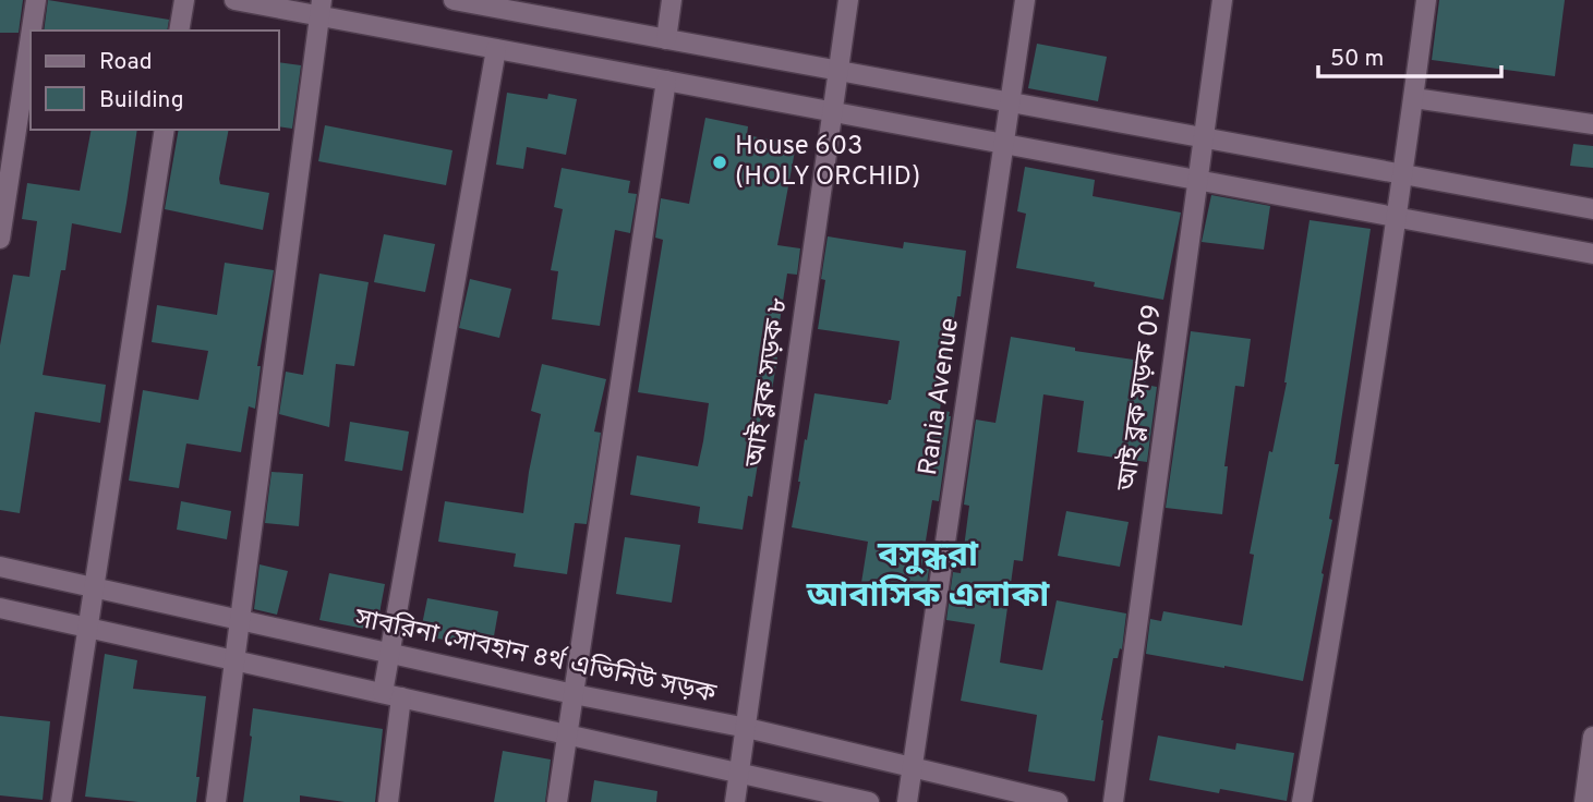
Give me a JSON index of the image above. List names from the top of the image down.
{
  "streets": {
    "street": [
      "আই ব্লক সড়ক ৮",
      "Rania Avenue",
      "আই ব্লক সড়ক 09",
      "সাবরিনা সোবহান ৪র্থ এভিনিউ সড়ক"
    ]
  },
  "crossings": [
    ["আই ব্লক সড়ক ৮", "সাবরিনা সোবহান ৪র্থ এভিনিউ সড়ক"],
    ["Rania Avenue", "সাবরিনা সোবহান ৪র্থ এভিনিউ সড়ক"]
  ],
  "districts": ["বসুন্ধরা আবাসিক এলাকা"],
  "places": ["House 603 (HOLY ORCHID)"],
  "legend": ["Road", "Building"],
  "scale_bar": "50 m"
}
